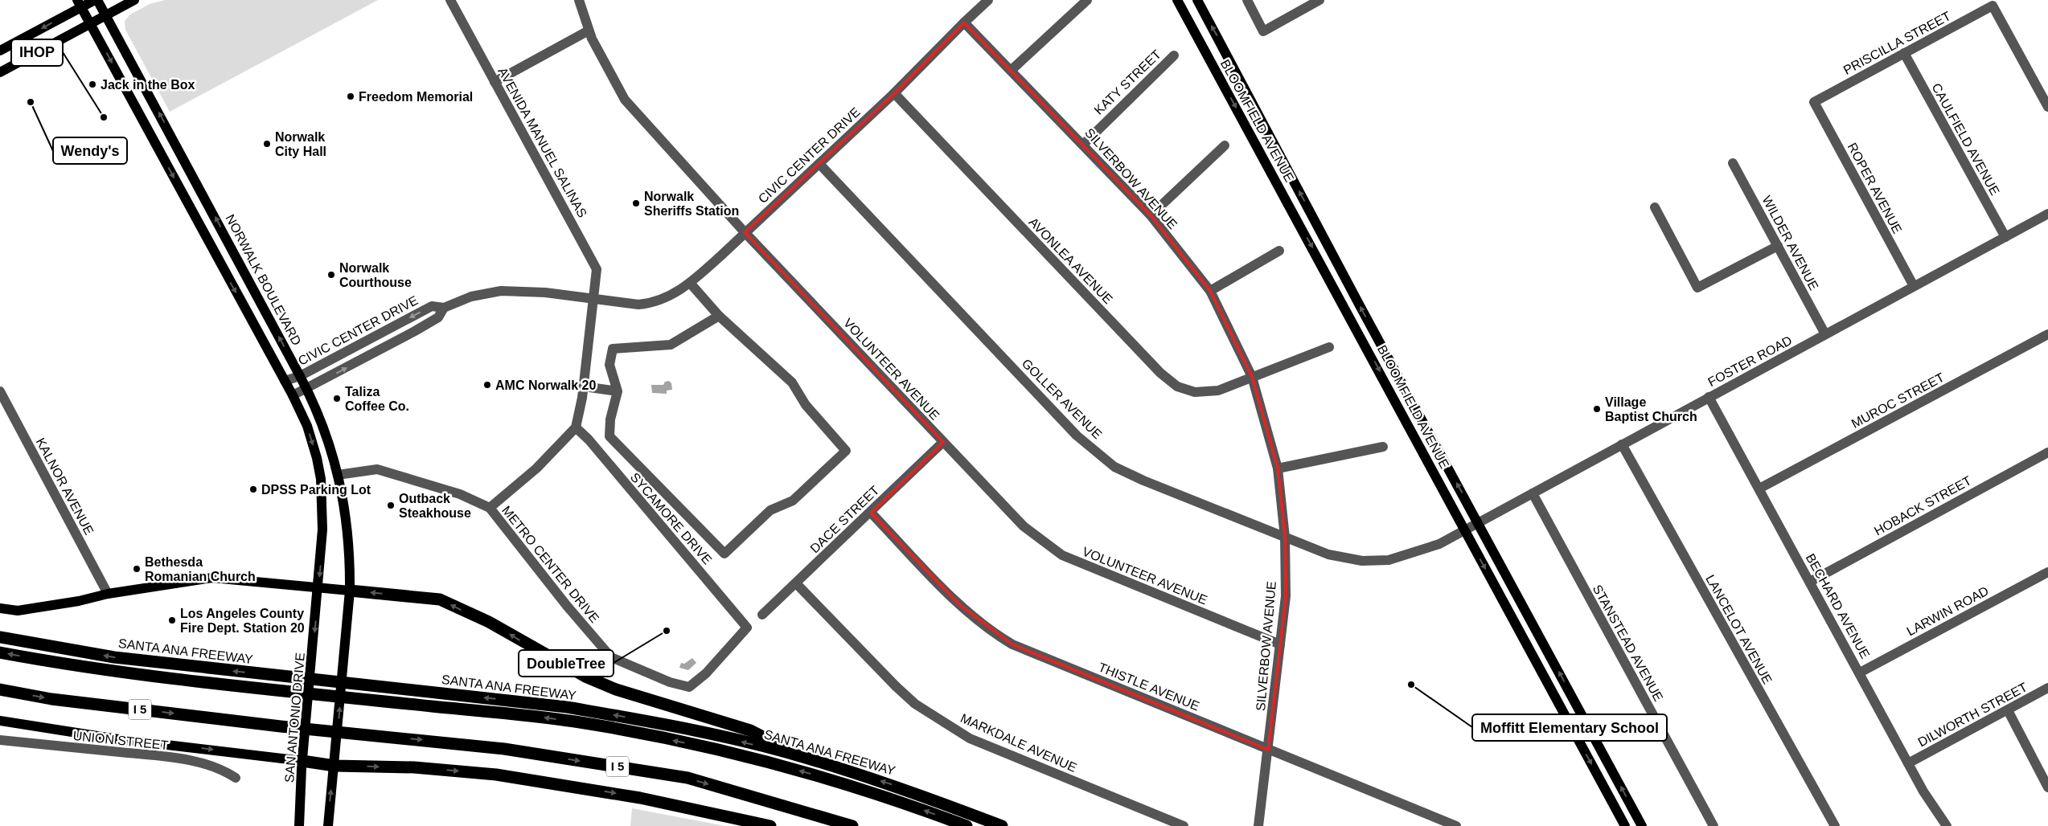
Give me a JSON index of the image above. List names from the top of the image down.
{
  "streets": {
    "highway": ["SANTA ANA FREEWAY", "I 5"],
    "main road": ["BLOOMFIELD AVENUE", "NORWALK BOULEVARD", "SAN ANTONIO DRIVE"],
    "street": [
      "PRISCILLA STREET",
      "KATY STREET",
      "CAULFIELD AVENUE",
      "AVENIDA MANUEL SALINAS",
      "CIVIC CENTER DRIVE",
      "SILVERBOW AVENUE",
      "ROPER AVENUE",
      "WILDER AVENUE",
      "AVONLEA AVENUE",
      "FOSTER ROAD",
      "VOLUNTEER AVENUE",
      "GOLLER AVENUE",
      "MUROC STREET",
      "KALNOR AVENUE",
      "HOBACK STREET",
      "SYCAMORE DRIVE",
      "DACE STREET",
      "METRO CENTER DRIVE",
      "BECHARD AVENUE",
      "LARWIN ROAD",
      "LANCELOT AVENUE",
      "STANSTEAD AVENUE",
      "THISTLE AVENUE",
      "DILWORTH STREET",
      "UNION STREET",
      "MARKDALE AVENUE"
    ]
  },
  "crossings": [
    ["PRISCILLA STREET", "CAULFIELD AVENUE"],
    ["PRISCILLA STREET", "ROPER AVENUE"],
    ["KATY STREET", "SILVERBOW AVENUE"],
    ["BLOOMFIELD AVENUE", "FOSTER ROAD"],
    ["BLOOMFIELD AVENUE", "GOLLER AVENUE"],
    ["CAULFIELD AVENUE", "FOSTER ROAD"],
    ["AVENIDA MANUEL SALINAS", "CIVIC CENTER DRIVE"],
    ["AVENIDA MANUEL SALINAS", "SYCAMORE DRIVE"],
    ["CIVIC CENTER DRIVE", "SILVERBOW AVENUE"],
    ["CIVIC CENTER DRIVE", "AVONLEA AVENUE"],
    ["CIVIC CENTER DRIVE", "NORWALK BOULEVARD"],
    ["CIVIC CENTER DRIVE", "VOLUNTEER AVENUE"],
    ["CIVIC CENTER DRIVE", "GOLLER AVENUE"],
    ["SILVERBOW AVENUE", "AVONLEA AVENUE"],
    ["SILVERBOW AVENUE", "VOLUNTEER AVENUE"],
    ["SILVERBOW AVENUE", "GOLLER AVENUE"],
    ["SILVERBOW AVENUE", "THISTLE AVENUE"],
    ["ROPER AVENUE", "FOSTER ROAD"],
    ["WILDER AVENUE", "FOSTER ROAD"],
    ["NORWALK BOULEVARD", "METRO CENTER DRIVE"],
    ["FOSTER ROAD", "GOLLER AVENUE"],
    ["FOSTER ROAD", "BECHARD AVENUE"],
    ["FOSTER ROAD", "LANCELOT AVENUE"],
    ["FOSTER ROAD", "STANSTEAD AVENUE"],
    ["VOLUNTEER AVENUE", "DACE STREET"],
    ["MUROC STREET", "BECHARD AVENUE"],
    ["HOBACK STREET", "BECHARD AVENUE"],
    ["SYCAMORE DRIVE", "METRO CENTER DRIVE"],
    ["DACE STREET", "THISTLE AVENUE"],
    ["DACE STREET", "MARKDALE AVENUE"],
    ["BECHARD AVENUE", "LARWIN ROAD"],
    ["BECHARD AVENUE", "DILWORTH STREET"]
  ],
  "places": [
    "Jack in the Box",
    "Freedom Memorial",
    "Wendy's",
    "IHOP",
    "Norwalk City Hall",
    "Norwalk Sheriffs Station",
    "Norwalk Courthouse",
    "AMC Norwalk 20",
    "Taliza Coffee Co.",
    "Village Baptist Church",
    "DPSS Parking Lot",
    "Outback Steakhouse",
    "Bethesda Romanian Church",
    "Los Angeles County Fire Dept. Station 20",
    "DoubleTree",
    "Moffitt Elementary School"
  ]
}
